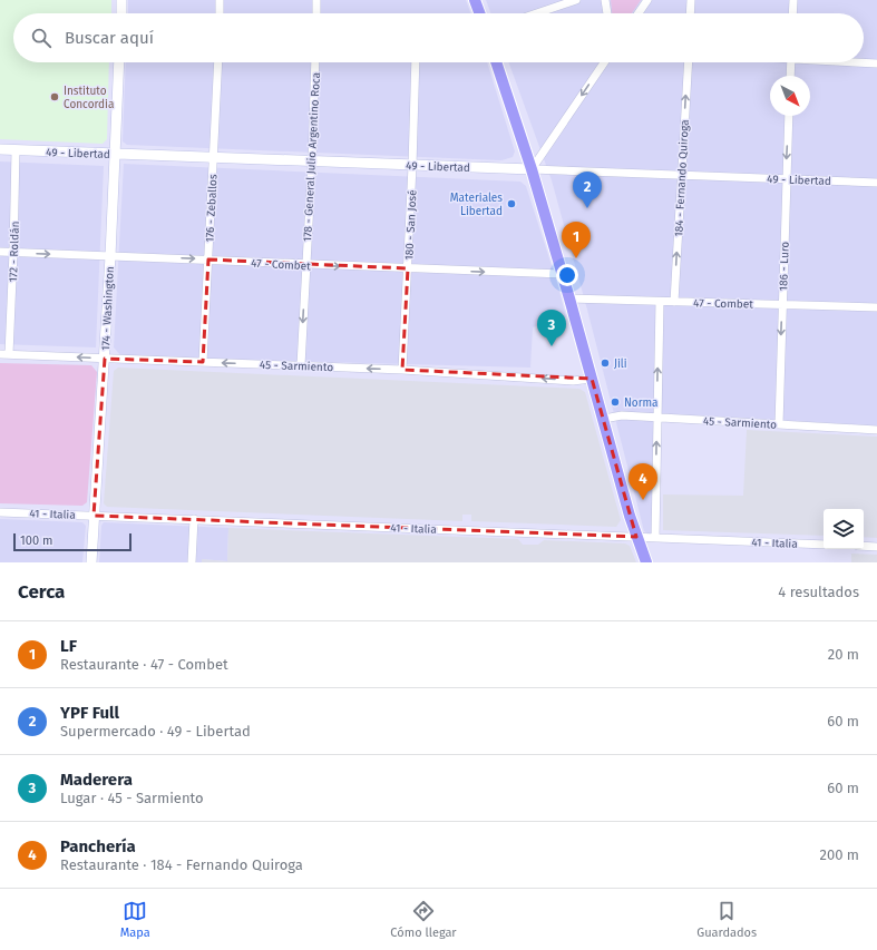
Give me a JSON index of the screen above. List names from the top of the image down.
{
  "streets": {
    "street": [
      "49 - Libertad",
      "178 - General Julio Argentino Roca",
      "184 - Fernando Quiroga",
      "176 - Zeballos",
      "180 - San José",
      "172 - Roldán",
      "47 - Combet",
      "186 - Luro",
      "174 - Washington",
      "45 - Sarmiento",
      "41 - Italia"
    ]
  },
  "crossings": [
    ["49 - Libertad", "178 - General Julio Argentino Roca"],
    ["49 - Libertad", "184 - Fernando Quiroga"],
    ["49 - Libertad", "176 - Zeballos"],
    ["49 - Libertad", "180 - San José"],
    ["49 - Libertad", "172 - Roldán"],
    ["49 - Libertad", "186 - Luro"],
    ["49 - Libertad", "174 - Washington"],
    ["178 - General Julio Argentino Roca", "47 - Combet"],
    ["178 - General Julio Argentino Roca", "45 - Sarmiento"],
    ["184 - Fernando Quiroga", "47 - Combet"],
    ["176 - Zeballos", "47 - Combet"],
    ["176 - Zeballos", "45 - Sarmiento"],
    ["180 - San José", "47 - Combet"],
    ["180 - San José", "45 - Sarmiento"],
    ["172 - Roldán", "47 - Combet"],
    ["172 - Roldán", "45 - Sarmiento"],
    ["47 - Combet", "186 - Luro"],
    ["47 - Combet", "174 - Washington"],
    ["186 - Luro", "45 - Sarmiento"],
    ["174 - Washington", "45 - Sarmiento"],
    ["174 - Washington", "41 - Italia"]
  ],
  "one_way": [
    "184 - Fernando Quiroga",
    "47 - Combet",
    "186 - Luro",
    "45 - Sarmiento"
  ],
  "places": [
    "Instituto Concordia",
    "Materiales Libertad",
    "Jili",
    "Norma"
  ],
  "scale_bar": "100 m",
  "north": "bottom right",
  "page": {
    "search": "Buscar aquí",
    "pins": [
      "2",
      "1",
      "3",
      "4"
    ],
    "scale": "100 m",
    "heading": ["Cerca", "4 resultados"],
    "list": [
      {
        "mark": "1",
        "name": "LF",
        "note": "Restaurante · 47 - Combet",
        "value": "20 m"
      },
      {
        "mark": "2",
        "name": "YPF Full",
        "note": "Supermercado · 49 - Libertad",
        "value": "60 m"
      },
      {
        "mark": "3",
        "name": "Maderera",
        "note": "Lugar · 45 - Sarmiento",
        "value": "60 m"
      },
      {
        "mark": "4",
        "name": "Panchería",
        "note": "Restaurante · 184 - Fernando Quiroga",
        "value": "200 m"
      }
    ],
    "nav": ["Mapa", "Cómo llegar", "Guardados"]
  }
}
